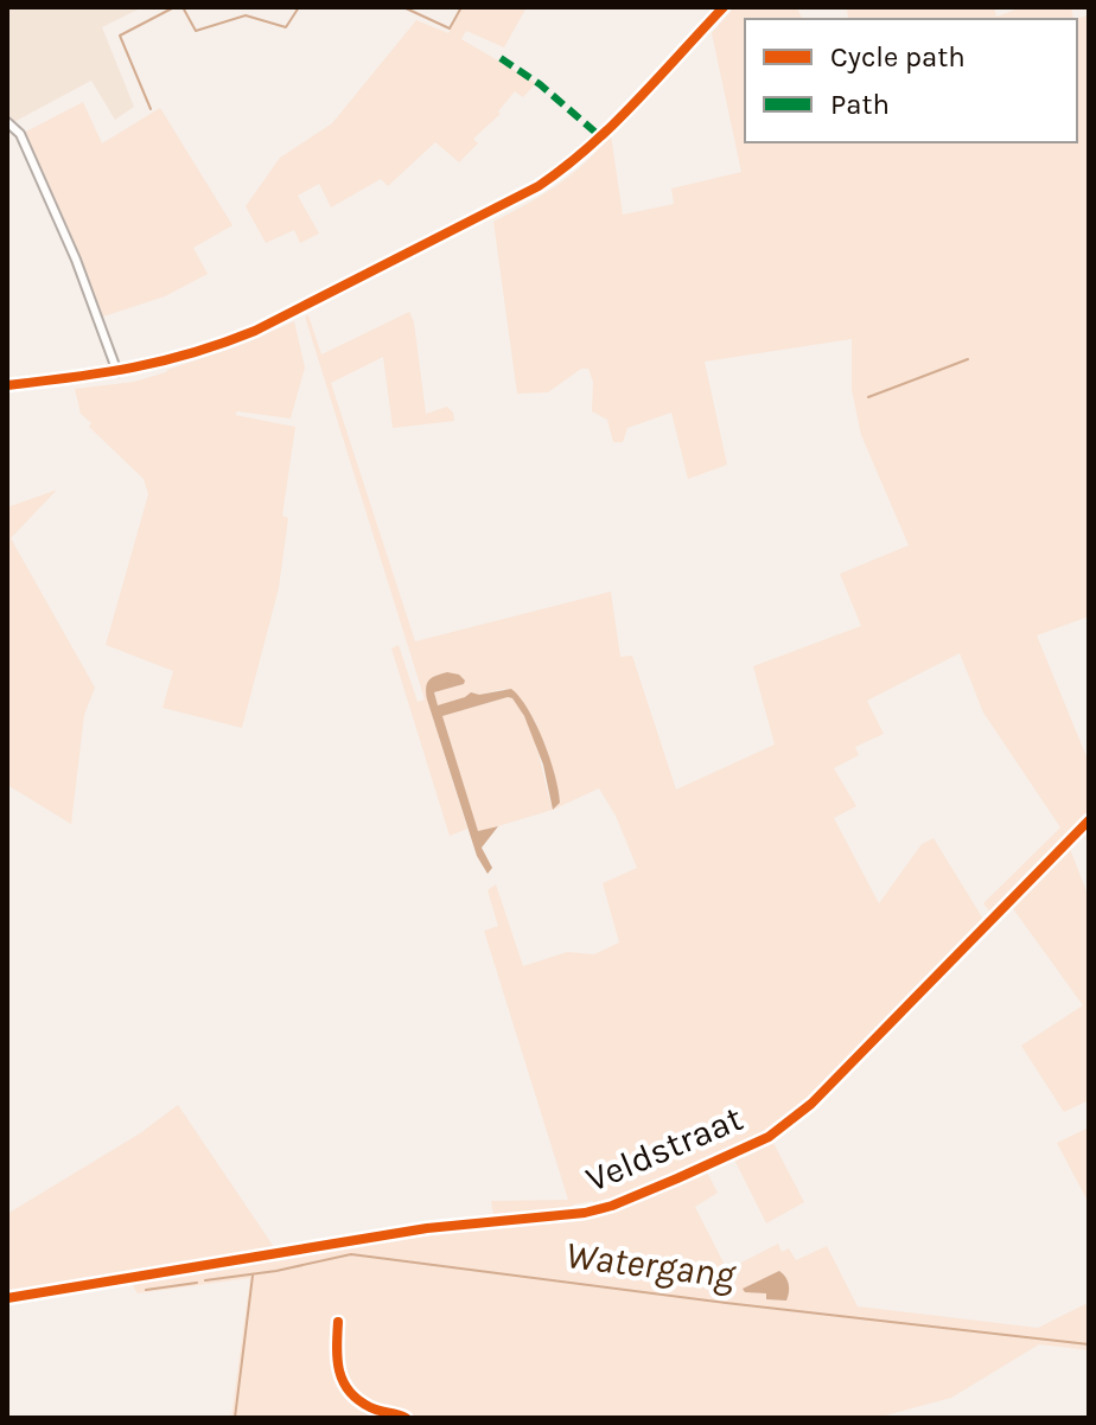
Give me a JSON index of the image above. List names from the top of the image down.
{
  "streets": {
    "street": ["Veldstraat"]
  },
  "water": ["Watergang"],
  "legend": ["Cycle path", "Path"]
}
